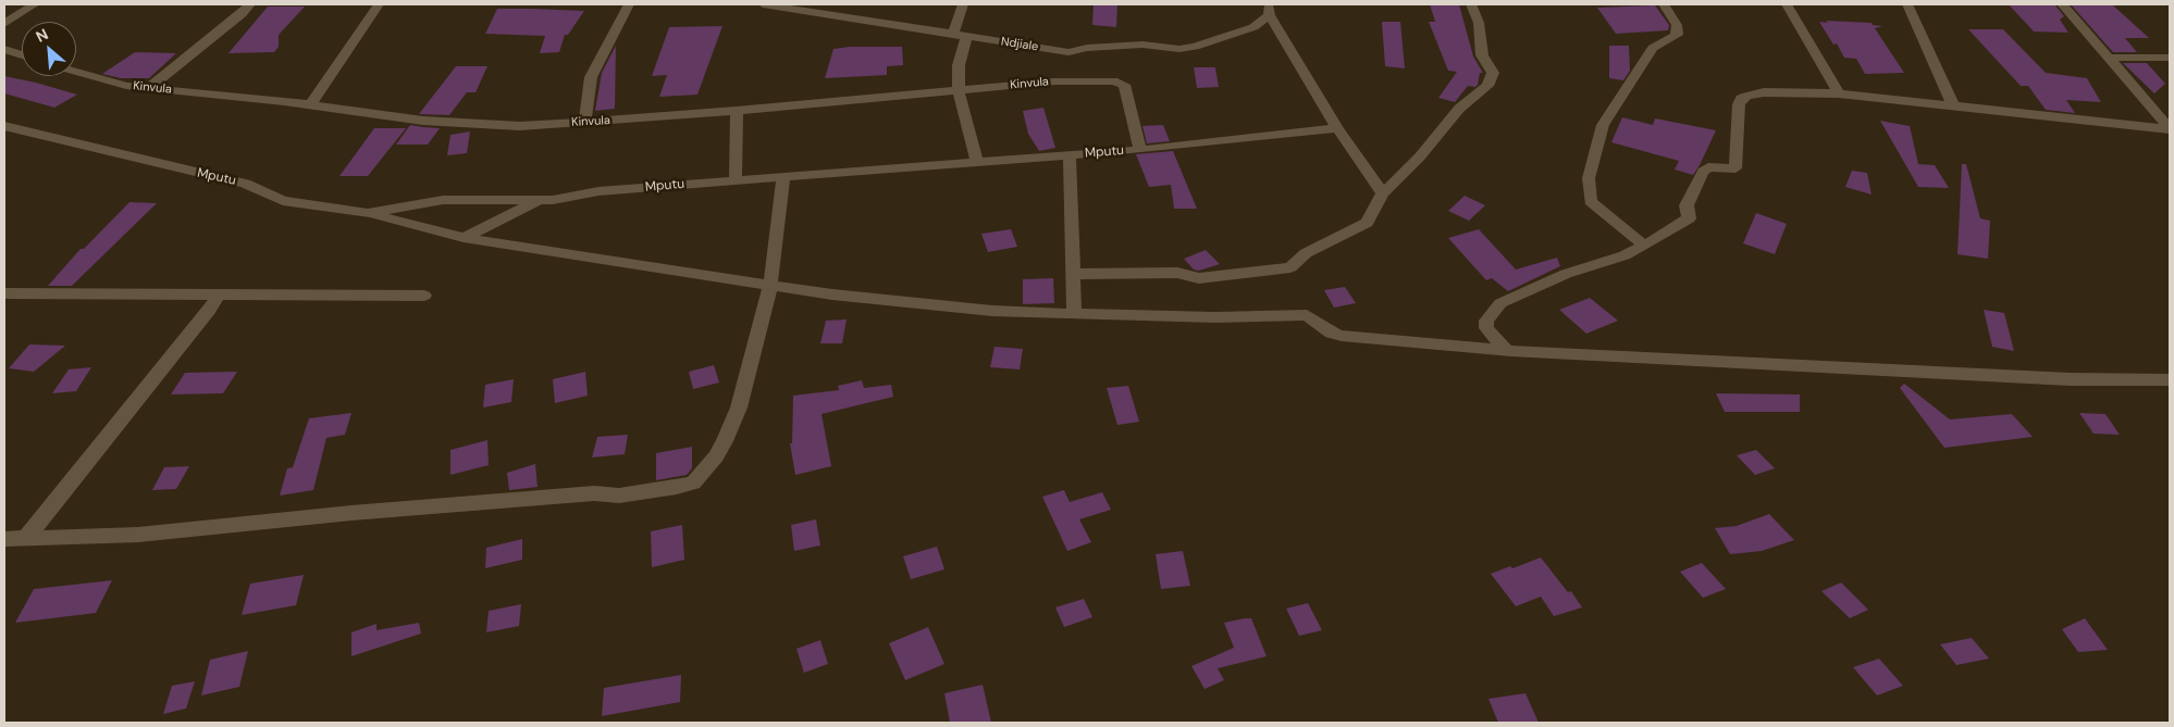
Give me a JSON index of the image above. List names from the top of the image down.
{
  "streets": {
    "street": ["Ndjiale", "Kinvula", "Mputu"]
  },
  "crossings": [
    ["Kinvula", "Mputu"]
  ],
  "north": "top left"
}
